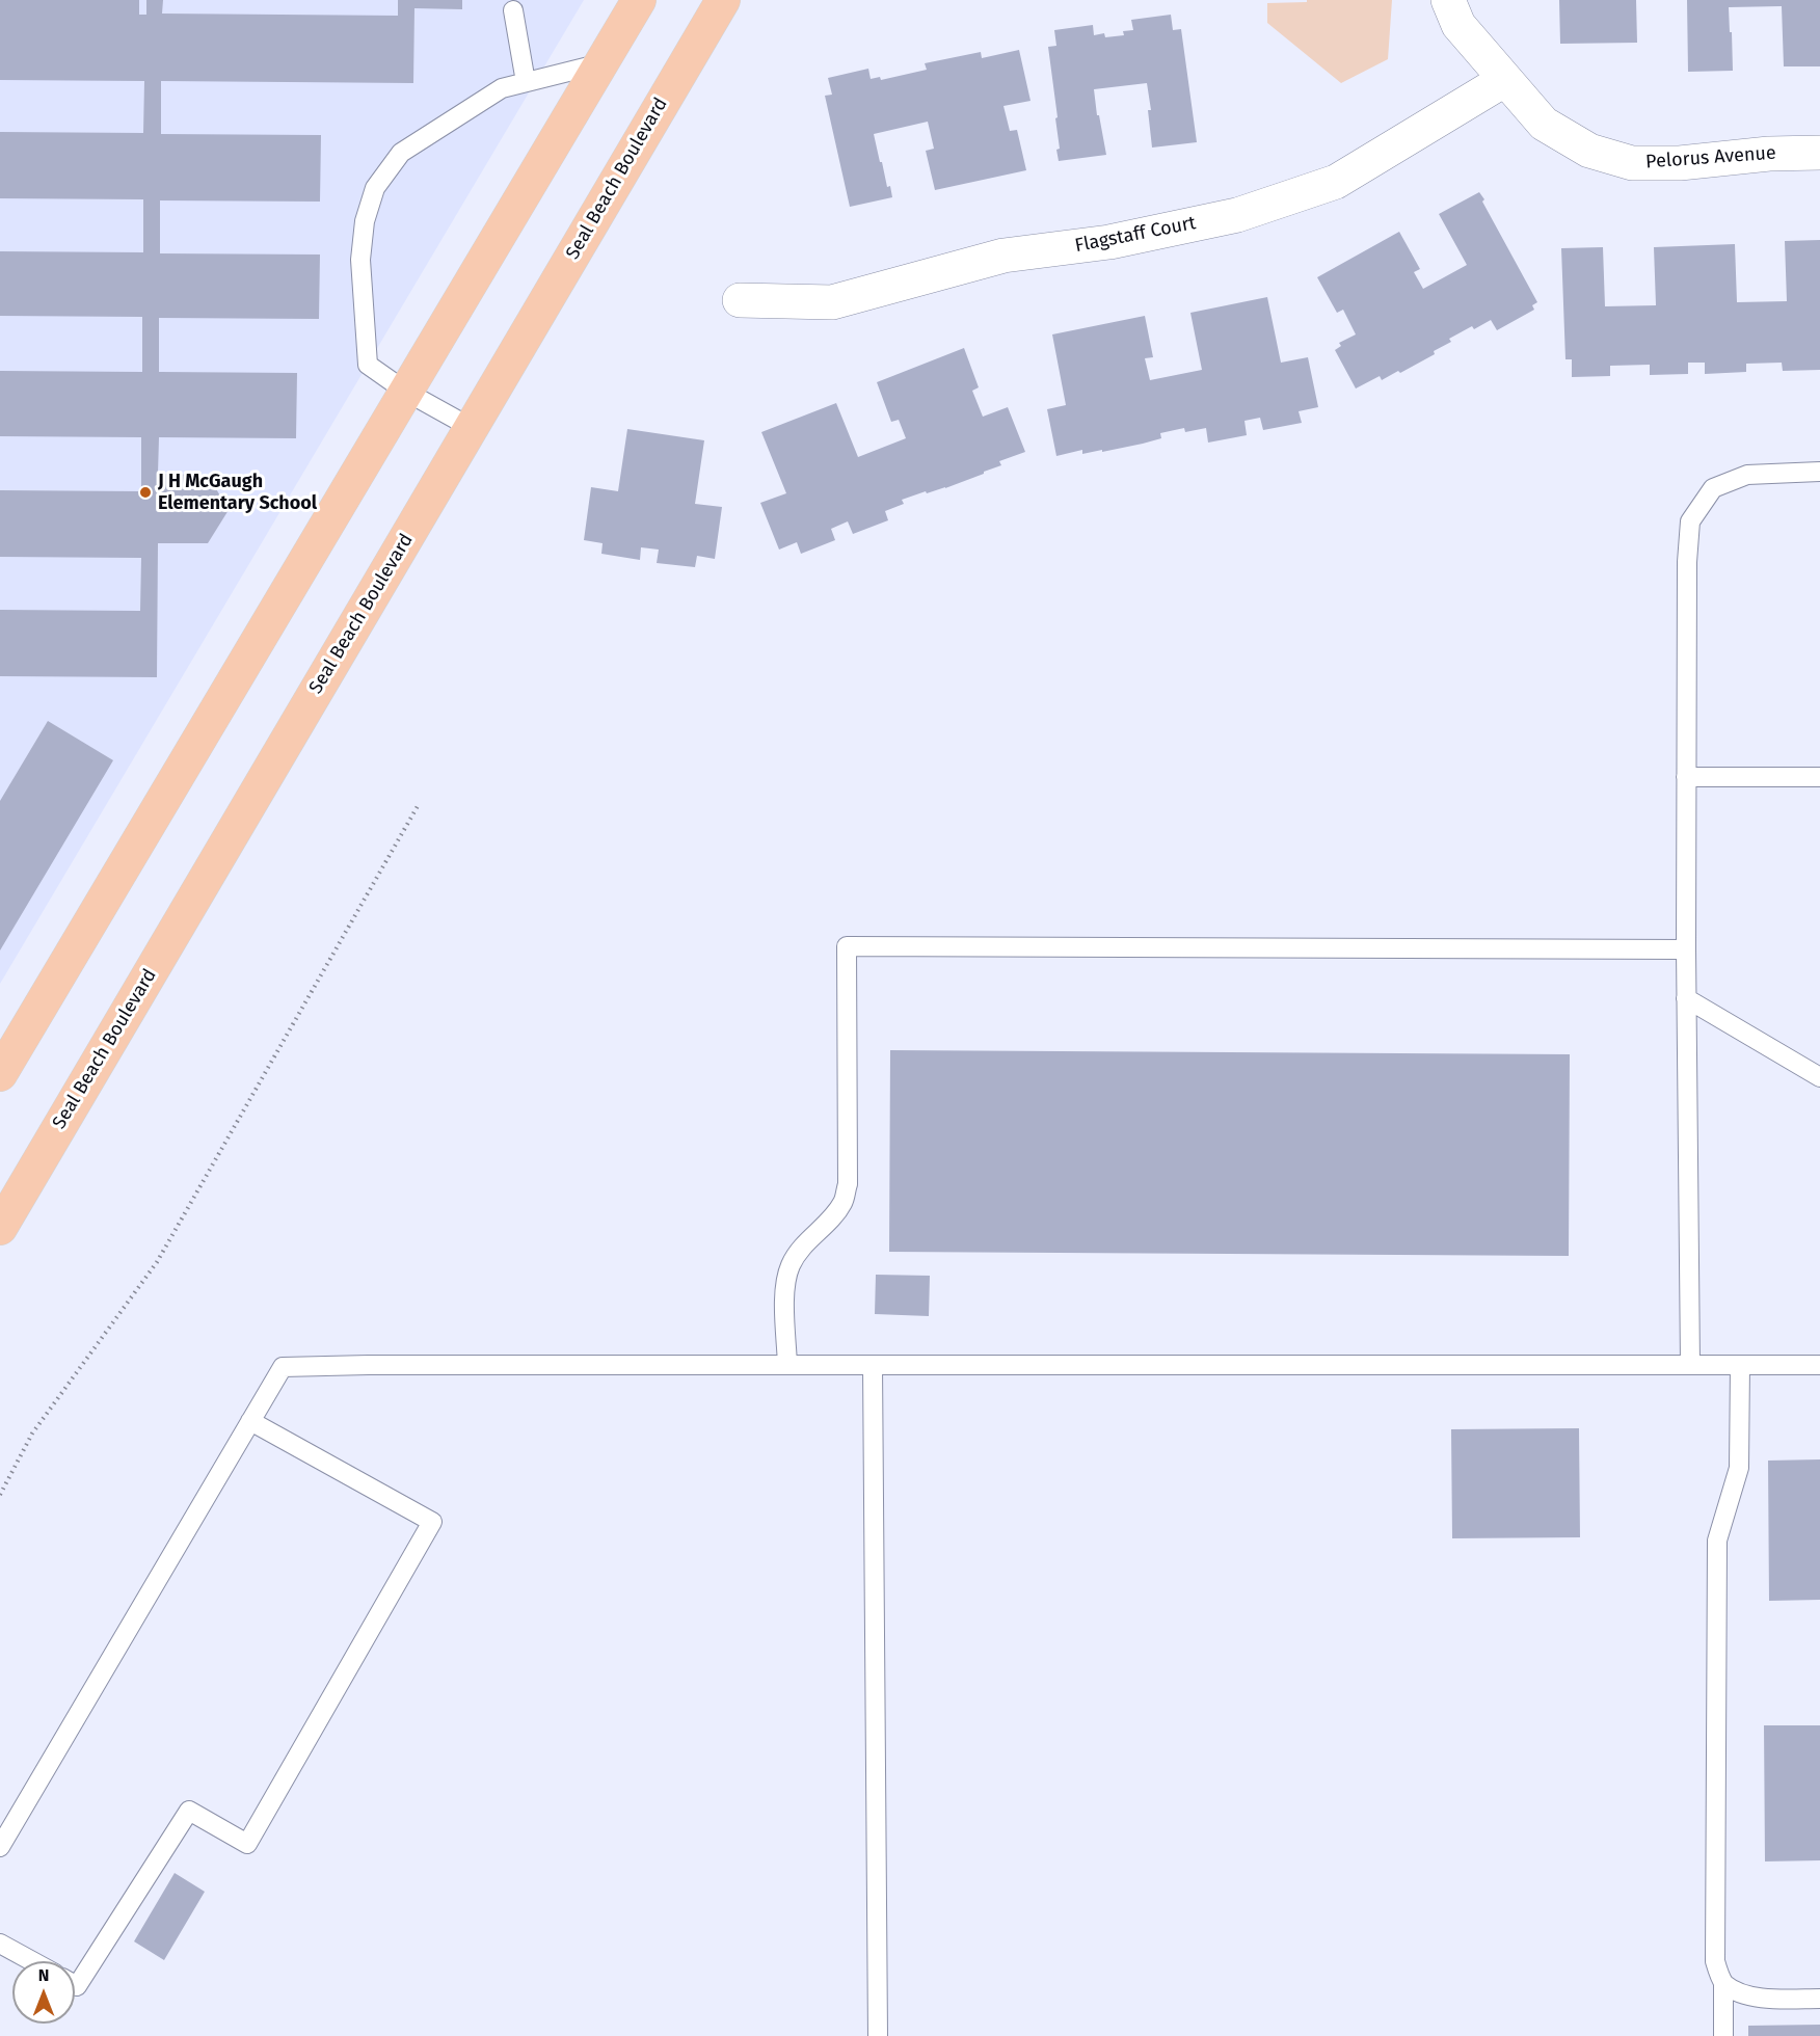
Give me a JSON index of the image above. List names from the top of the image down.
{
  "streets": {
    "main road": ["Seal Beach Boulevard"],
    "street": ["Pelorus Avenue", "Flagstaff Court"]
  },
  "crossings": [
    ["Pelorus Avenue", "Flagstaff Court"]
  ],
  "places": ["J H McGaugh Elementary School"],
  "north": "top"
}
